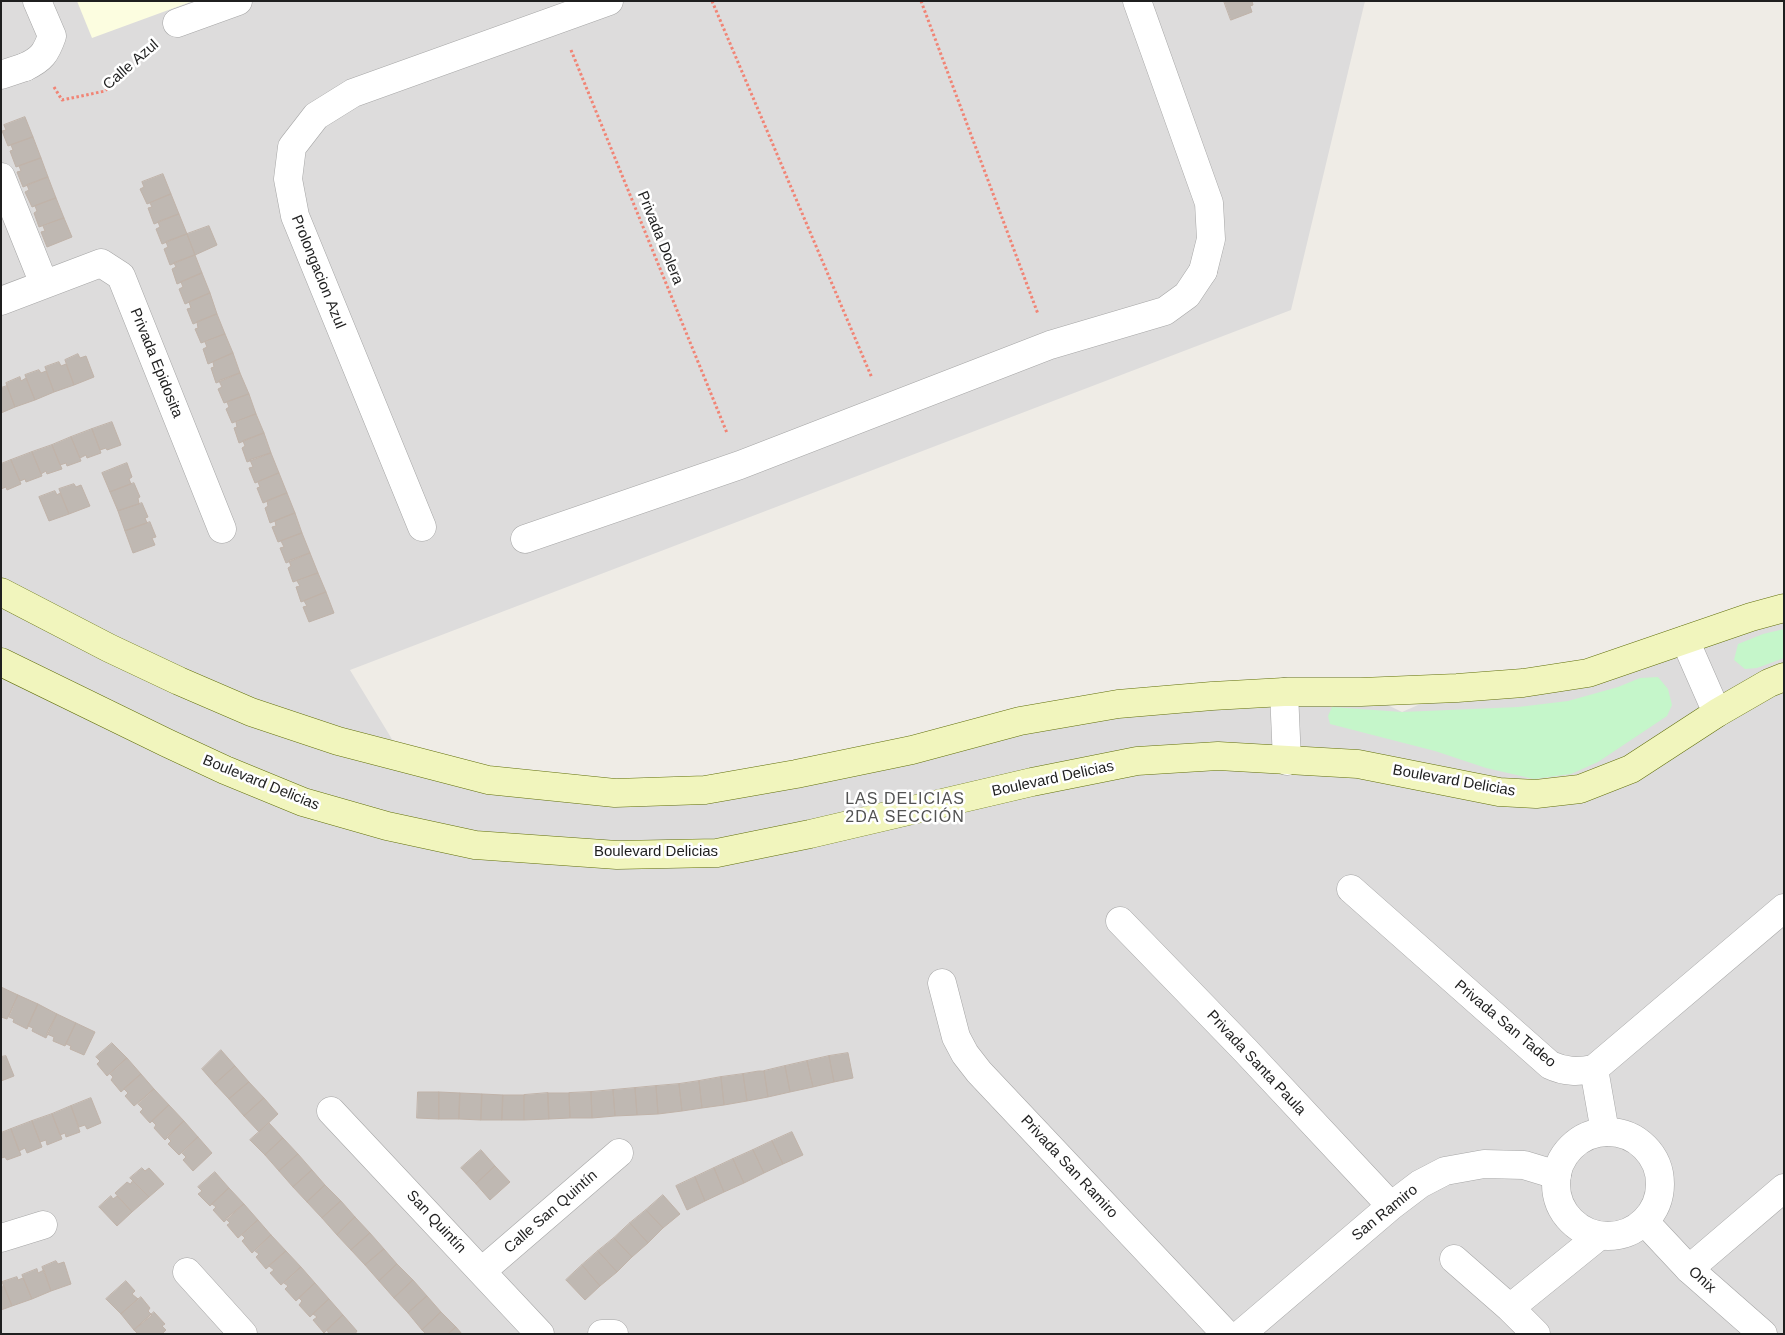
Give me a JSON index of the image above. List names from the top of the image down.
{
  "streets": {
    "main road": ["Boulevard Delicias"],
    "street": [
      "Prolongacion Azul",
      "Privada Epidosita",
      "Privada San Tadeo",
      "Privada Santa Paula",
      "Privada San Ramiro",
      "Calle San Quintín",
      "San Ramiro",
      "San Quintín",
      "Onix"
    ],
    "path": ["Calle Azul", "Privada Dolera"]
  },
  "crossings": [
    ["Privada Dolera", "Prolongacion Azul"],
    ["Privada Santa Paula", "San Ramiro"],
    ["Calle San Quintín", "San Quintín"],
    ["San Ramiro", "Onix"]
  ],
  "districts": ["LAS DELICIAS 2DA SECCIÓN"]
}
